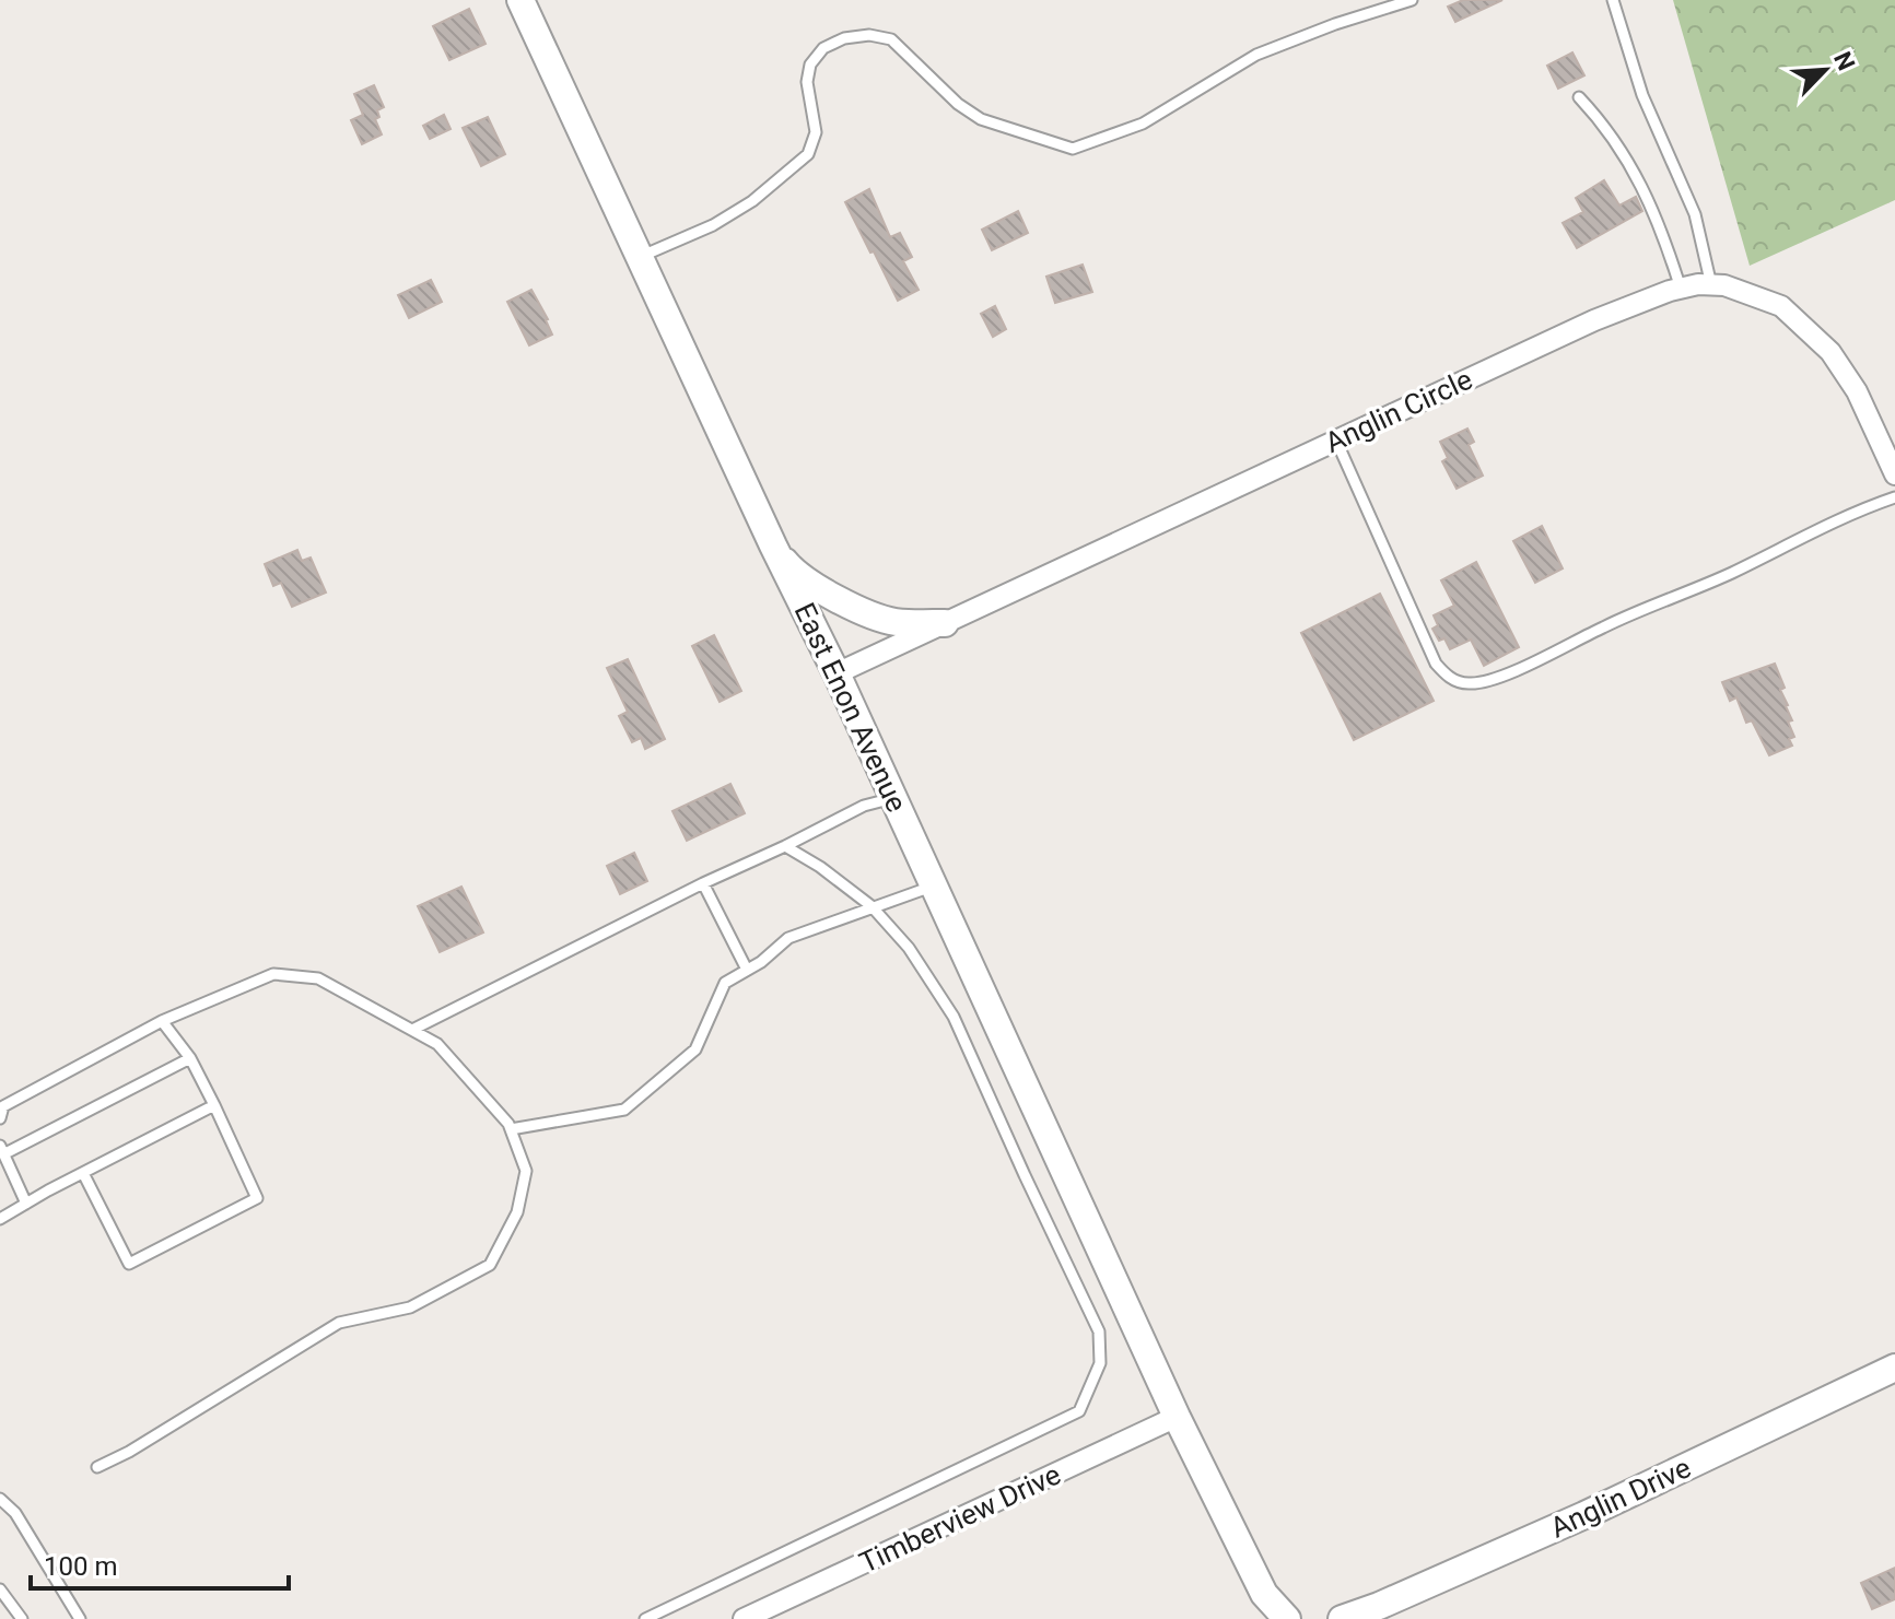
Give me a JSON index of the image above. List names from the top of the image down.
{
  "streets": {
    "street": [
      "Anglin Circle",
      "East Enon Avenue",
      "Anglin Drive",
      "Timberview Drive"
    ]
  },
  "crossings": [
    ["Anglin Circle", "East Enon Avenue"],
    ["East Enon Avenue", "Timberview Drive"]
  ],
  "scale_bar": "100 m",
  "north": "top right"
}
